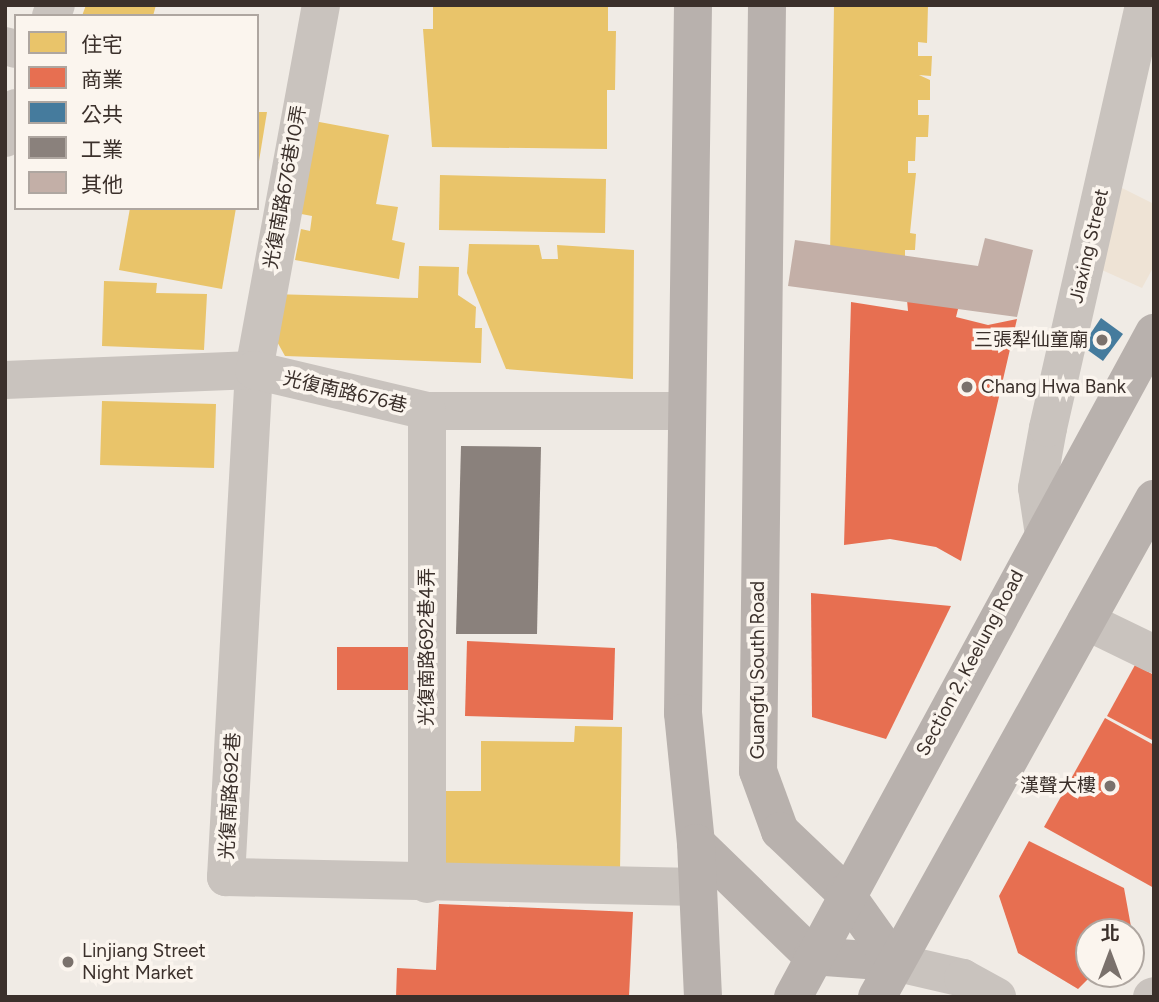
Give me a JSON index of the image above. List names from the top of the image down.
{
  "streets": {
    "main road": ["Section 2, Keelung Road", "Guangfu South Road"],
    "street": [
      "光復南路676巷10弄",
      "Jiaxing Street",
      "光復南路676巷",
      "光復南路692巷4弄",
      "光復南路692巷"
    ]
  },
  "crossings": [
    ["光復南路676巷10弄", "光復南路676巷"],
    ["光復南路676巷10弄", "光復南路692巷"],
    ["Jiaxing Street", "Section 2, Keelung Road"],
    ["光復南路676巷", "光復南路692巷4弄"],
    ["光復南路676巷", "光復南路692巷"],
    ["光復南路692巷4弄", "光復南路692巷"],
    ["Section 2, Keelung Road", "Guangfu South Road"]
  ],
  "places": [
    "三張犁仙童廟",
    "Chang Hwa Bank",
    "漢聲大樓",
    "Linjiang Street Night Market"
  ],
  "legend": [
    "住宅",
    "商業",
    "公共",
    "工業",
    "其他"
  ],
  "north": "top"
}
